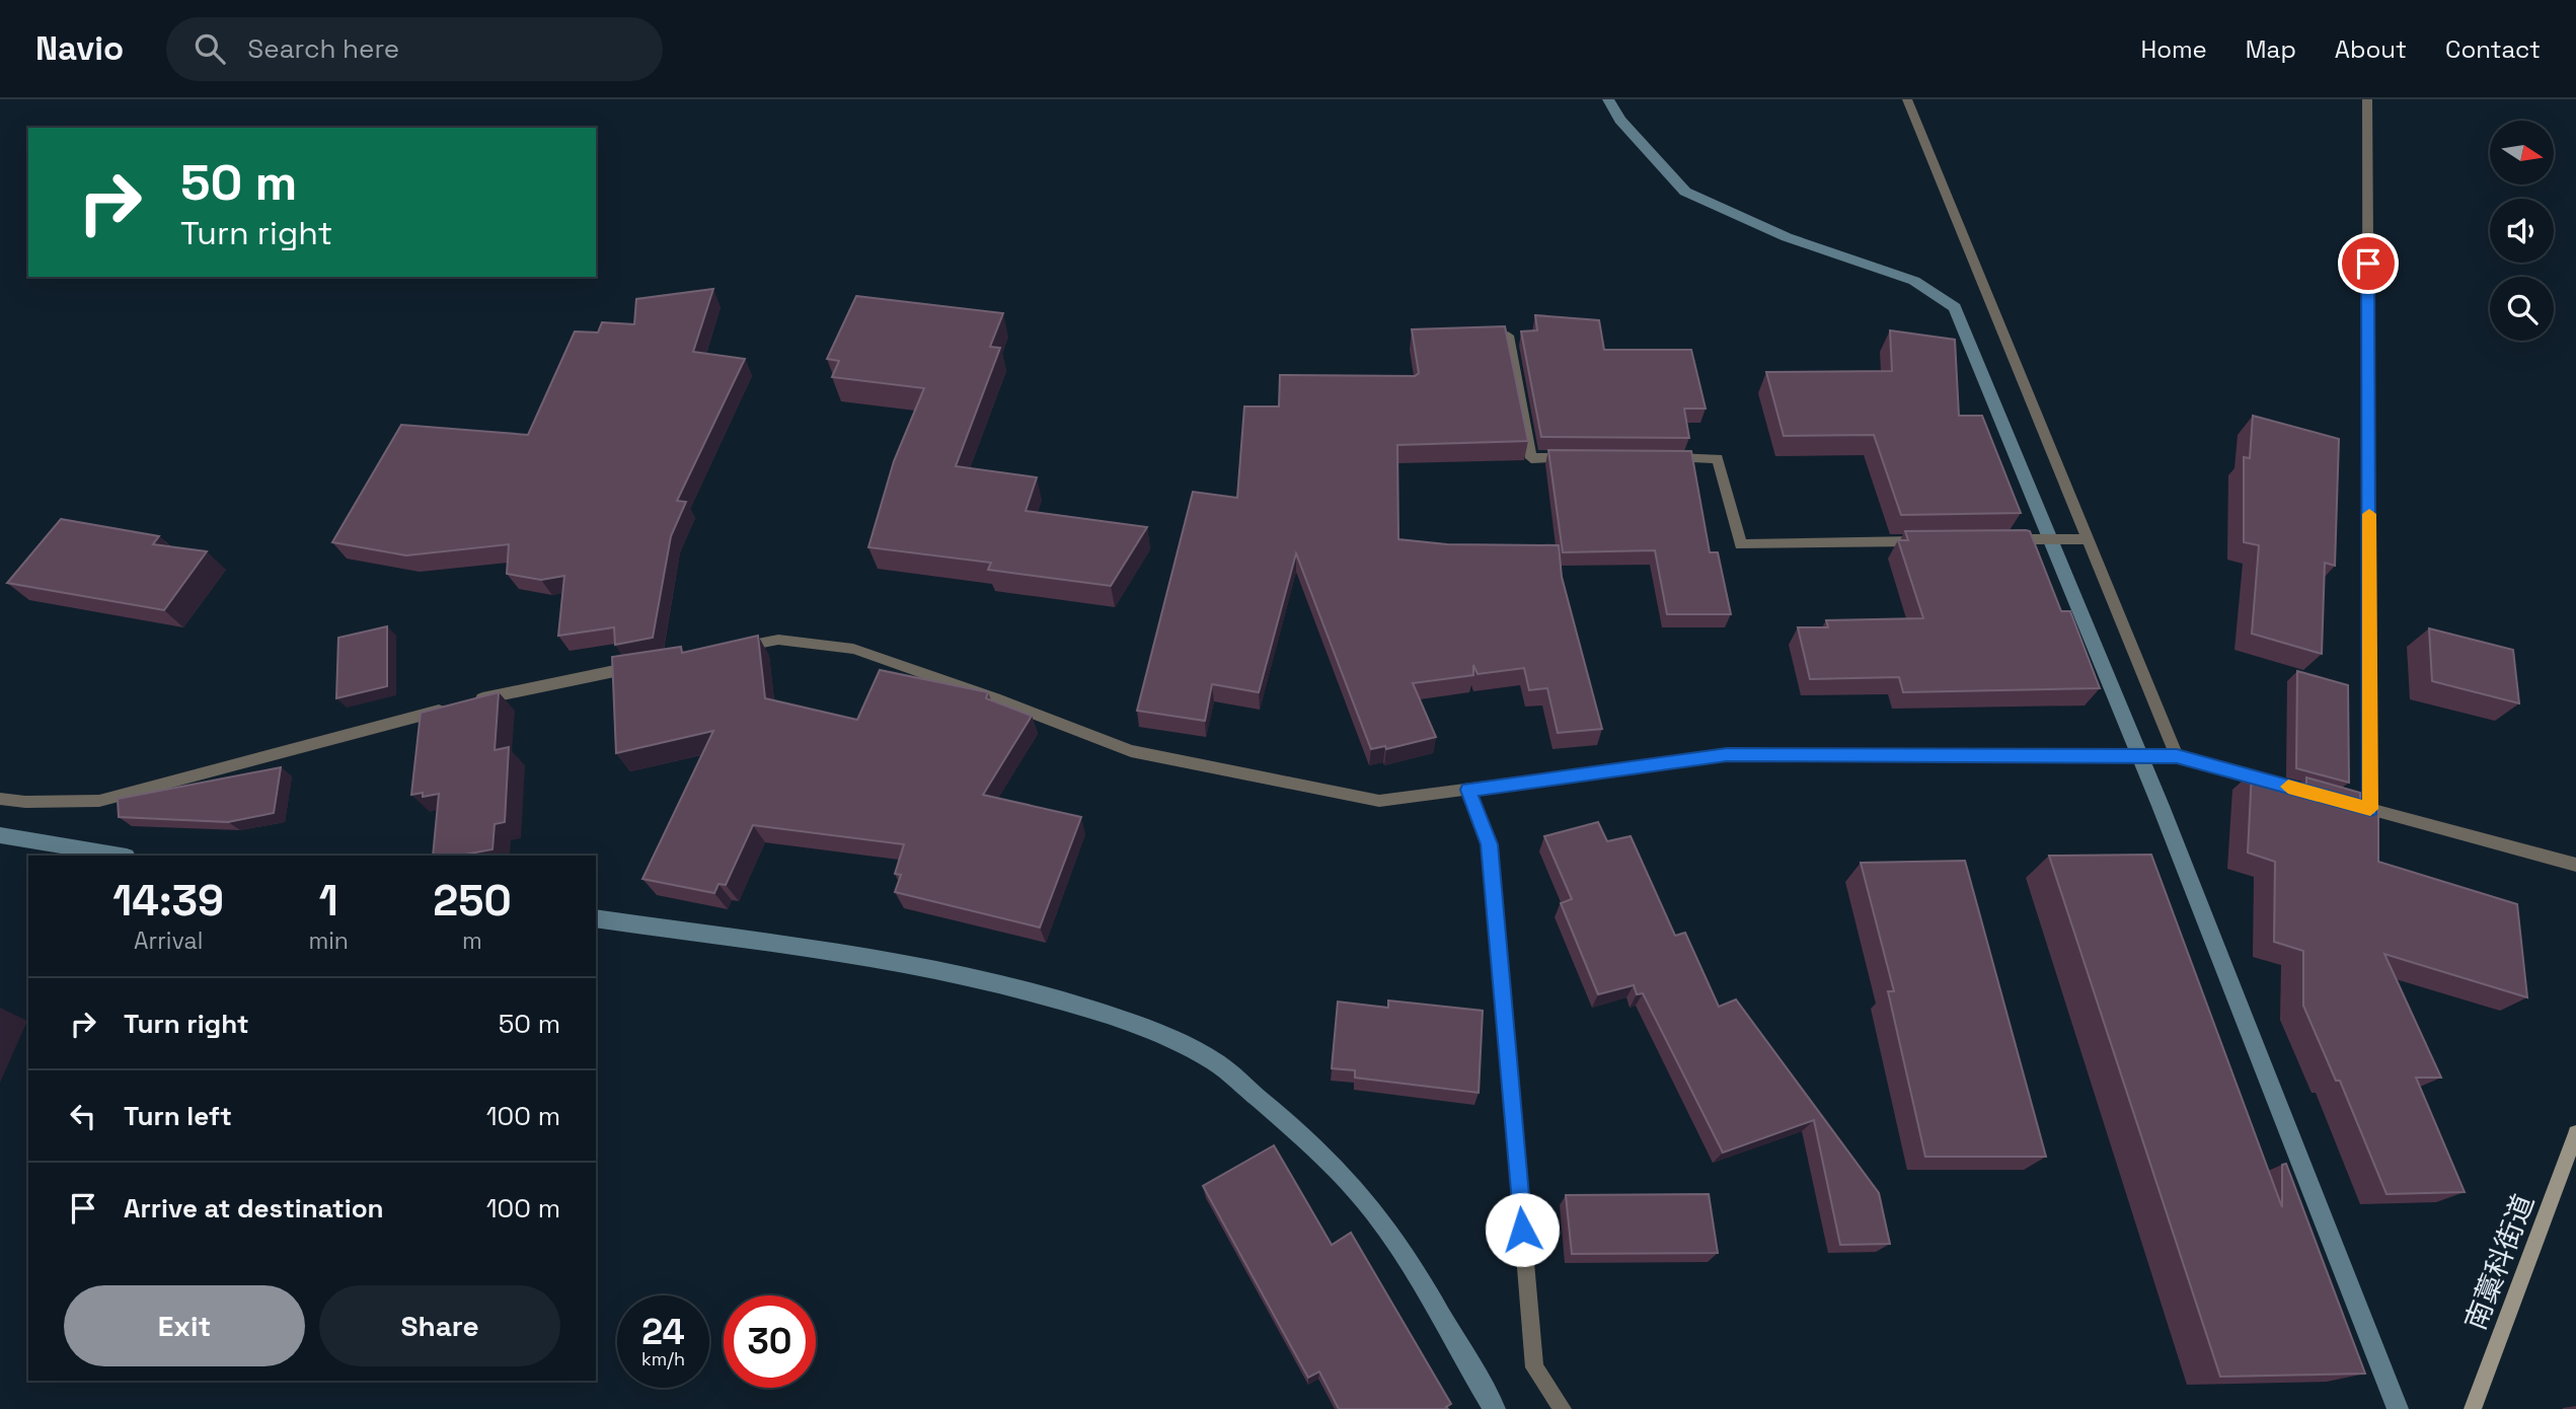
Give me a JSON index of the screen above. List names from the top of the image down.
{
  "streets": {
    "main road": ["南藁科街道"]
  },
  "north": "right",
  "page": {
    "header": "Navio",
    "search": "Search here",
    "nav": [
      "Home",
      "Map",
      "About",
      "Contact"
    ],
    "turn": ["50 m", "Turn right"],
    "eta": [
      "14:39",
      "Arrival",
      "1",
      "min",
      "250",
      "m"
    ],
    "list": [
      {
        "name": "Turn right",
        "value": "50 m"
      },
      {
        "name": "Turn left",
        "value": "100 m"
      },
      {
        "name": "Arrive at destination",
        "value": "100 m"
      }
    ],
    "buttons": ["Exit", "Share"],
    "speed": "24 km/h",
    "limit": "30"
  }
}
